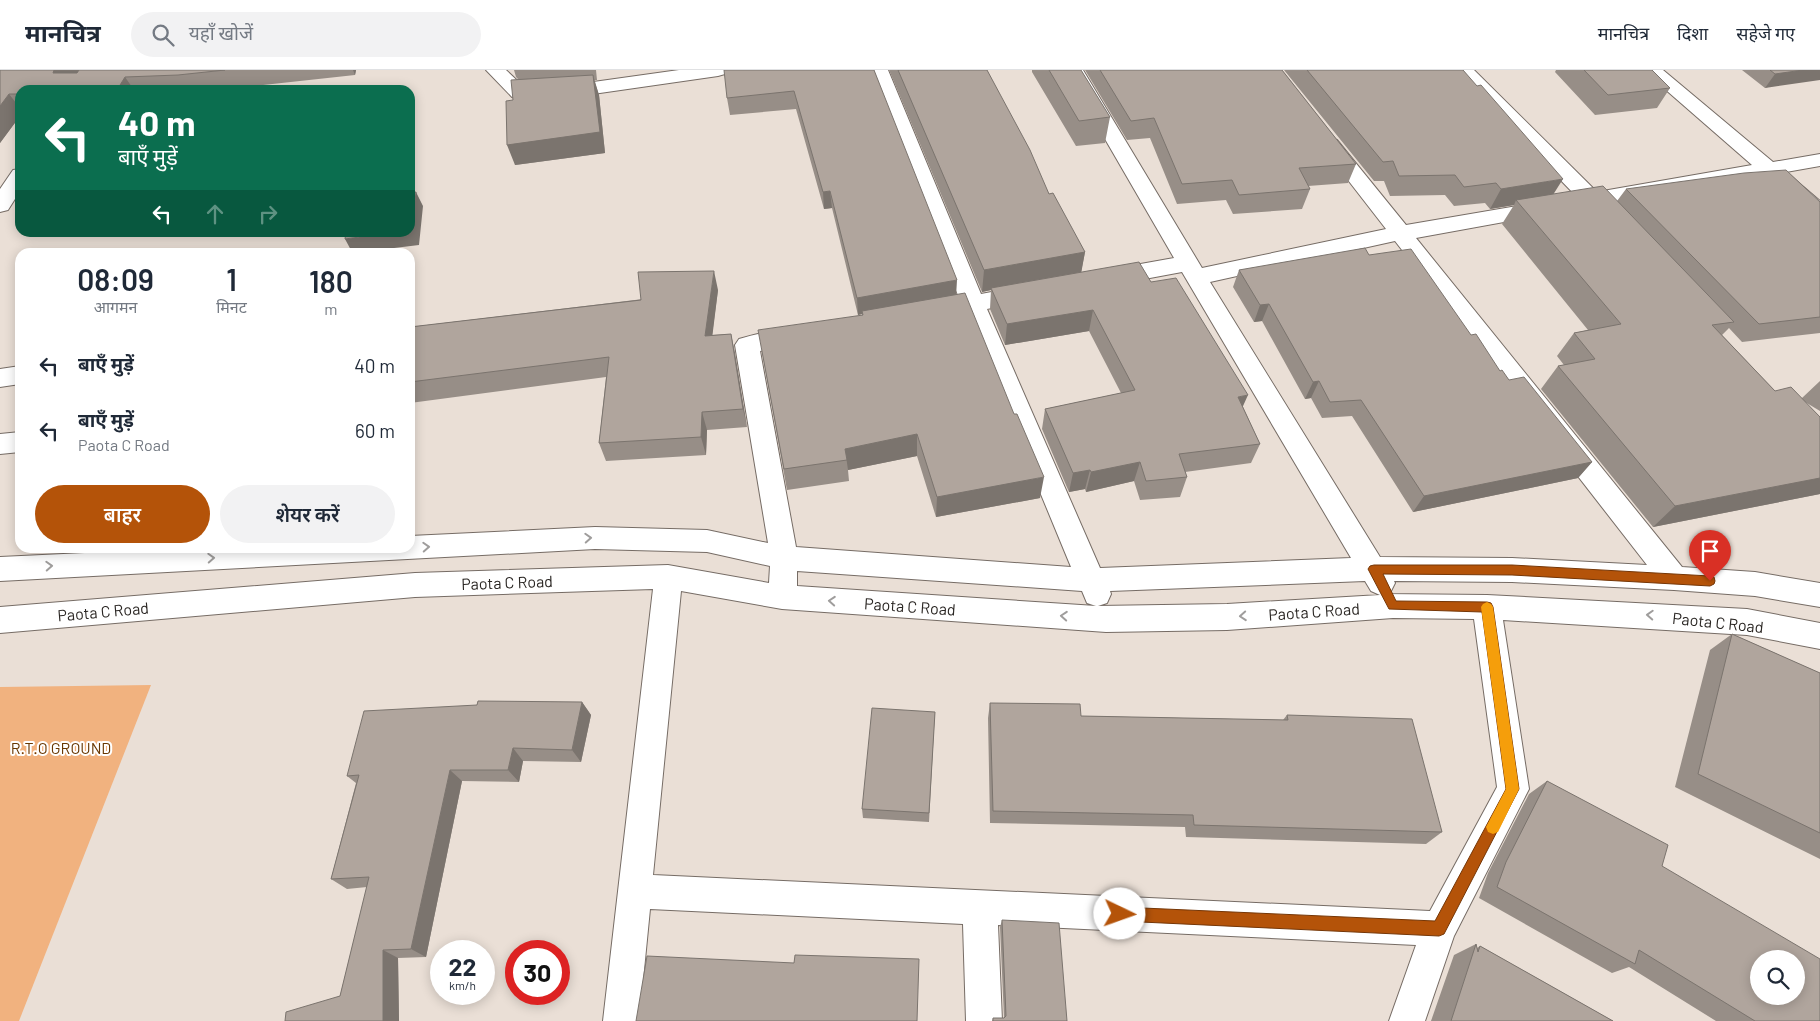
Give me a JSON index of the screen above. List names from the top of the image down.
{
  "streets": {
    "street": ["Paota C Road"]
  },
  "parks": ["R.T.O GROUND"],
  "page": {
    "header": "मानचित्र",
    "search": "यहाँ खोजें",
    "nav": ["मानचित्र", "दिशा", "सहेजे गए"],
    "turn": ["40 m", "बाएँ मुड़ें"],
    "eta": [
      "08:09",
      "आगमन",
      "1",
      "मिनट",
      "180",
      "m"
    ],
    "list": [
      {
        "name": "बाएँ मुड़ें",
        "value": "40 m"
      },
      {
        "name": "बाएँ मुड़ें",
        "note": "Paota C Road",
        "value": "60 m"
      }
    ],
    "buttons": ["बाहर", "शेयर करें"],
    "speed": "22 km/h",
    "limit": "30"
  }
}
